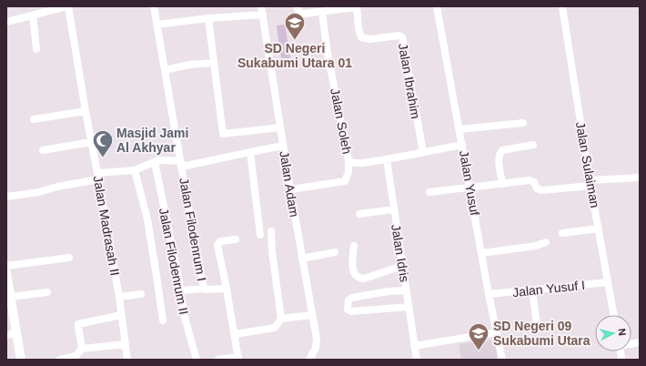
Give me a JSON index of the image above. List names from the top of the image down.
{
  "streets": {
    "street": [
      "Jalan Ibrahim",
      "Jalan Soleh",
      "Jalan Sulaiman",
      "Jalan Yusuf",
      "Jalan Adam",
      "Jalan Madrasah II",
      "Jalan Filodenrum I",
      "Jalan Idris",
      "Jalan Filodenrum II",
      "Jalan Yusuf I"
    ]
  },
  "crossings": [
    ["Jalan Ibrahim", "Jalan Soleh"],
    ["Jalan Soleh", "Jalan Yusuf"],
    ["Jalan Soleh", "Jalan Idris"],
    ["Jalan Sulaiman", "Jalan Yusuf I"],
    ["Jalan Yusuf", "Jalan Idris"],
    ["Jalan Yusuf", "Jalan Yusuf I"]
  ],
  "places": {
    "school or university": ["SD Negeri Sukabumi Utara 01", "SD Negeri 09 Sukabumi Utara"],
    "mosque": ["Masjid Jami Al Akhyar"]
  },
  "north": "right"
}
